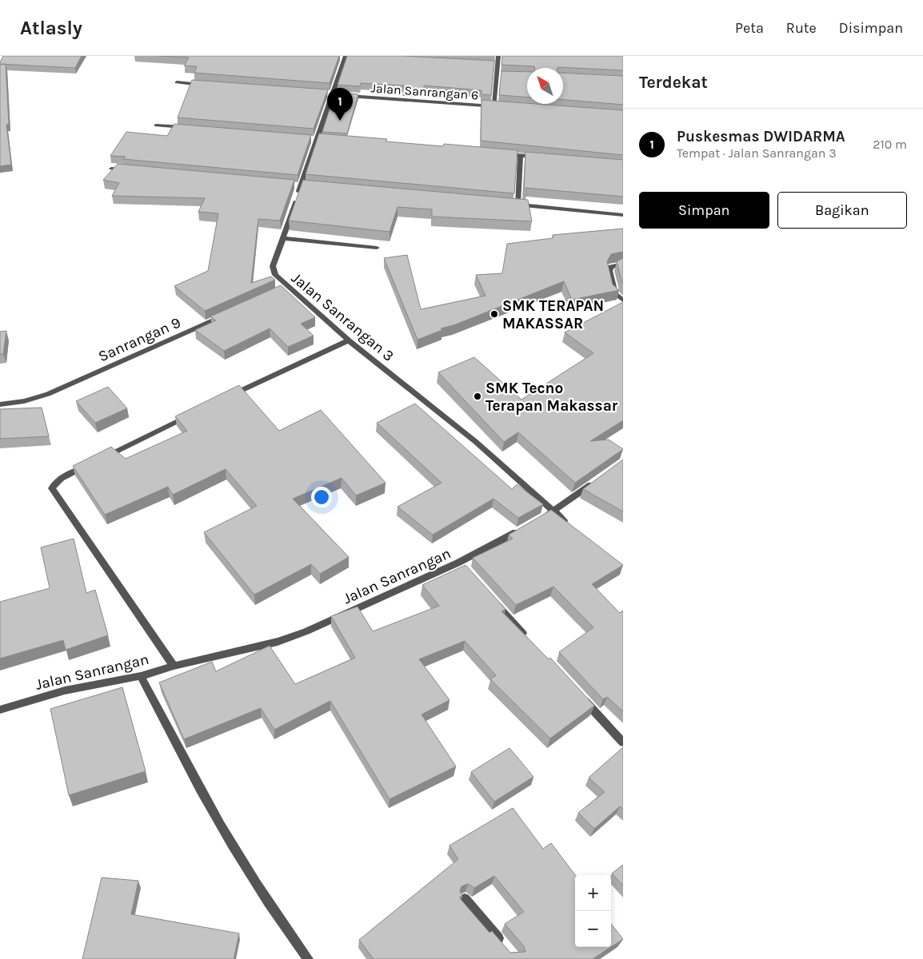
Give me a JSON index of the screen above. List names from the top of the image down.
{
  "streets": {
    "street": [
      "Jalan Sanrangan 6",
      "Jalan Sanrangan 3",
      "Sanrangan 9",
      "Jalan Sanrangan"
    ]
  },
  "crossings": [
    ["Jalan Sanrangan 6", "Jalan Sanrangan 3"]
  ],
  "places": ["SMK TERAPAN MAKASSAR", "SMK Tecno Terapan Makassar"],
  "north": "top left",
  "page": {
    "header": "Atlasly",
    "nav": ["Peta", "Rute", "Disimpan"],
    "heading": "Terdekat",
    "pins": "1",
    "list": [
      {
        "mark": "1",
        "name": "Puskesmas DWIDARMA",
        "note": "Tempat · Jalan Sanrangan 3",
        "value": "210 m"
      }
    ],
    "buttons": ["Simpan", "Bagikan"],
    "map_buttons": ["+", "−"]
  }
}
